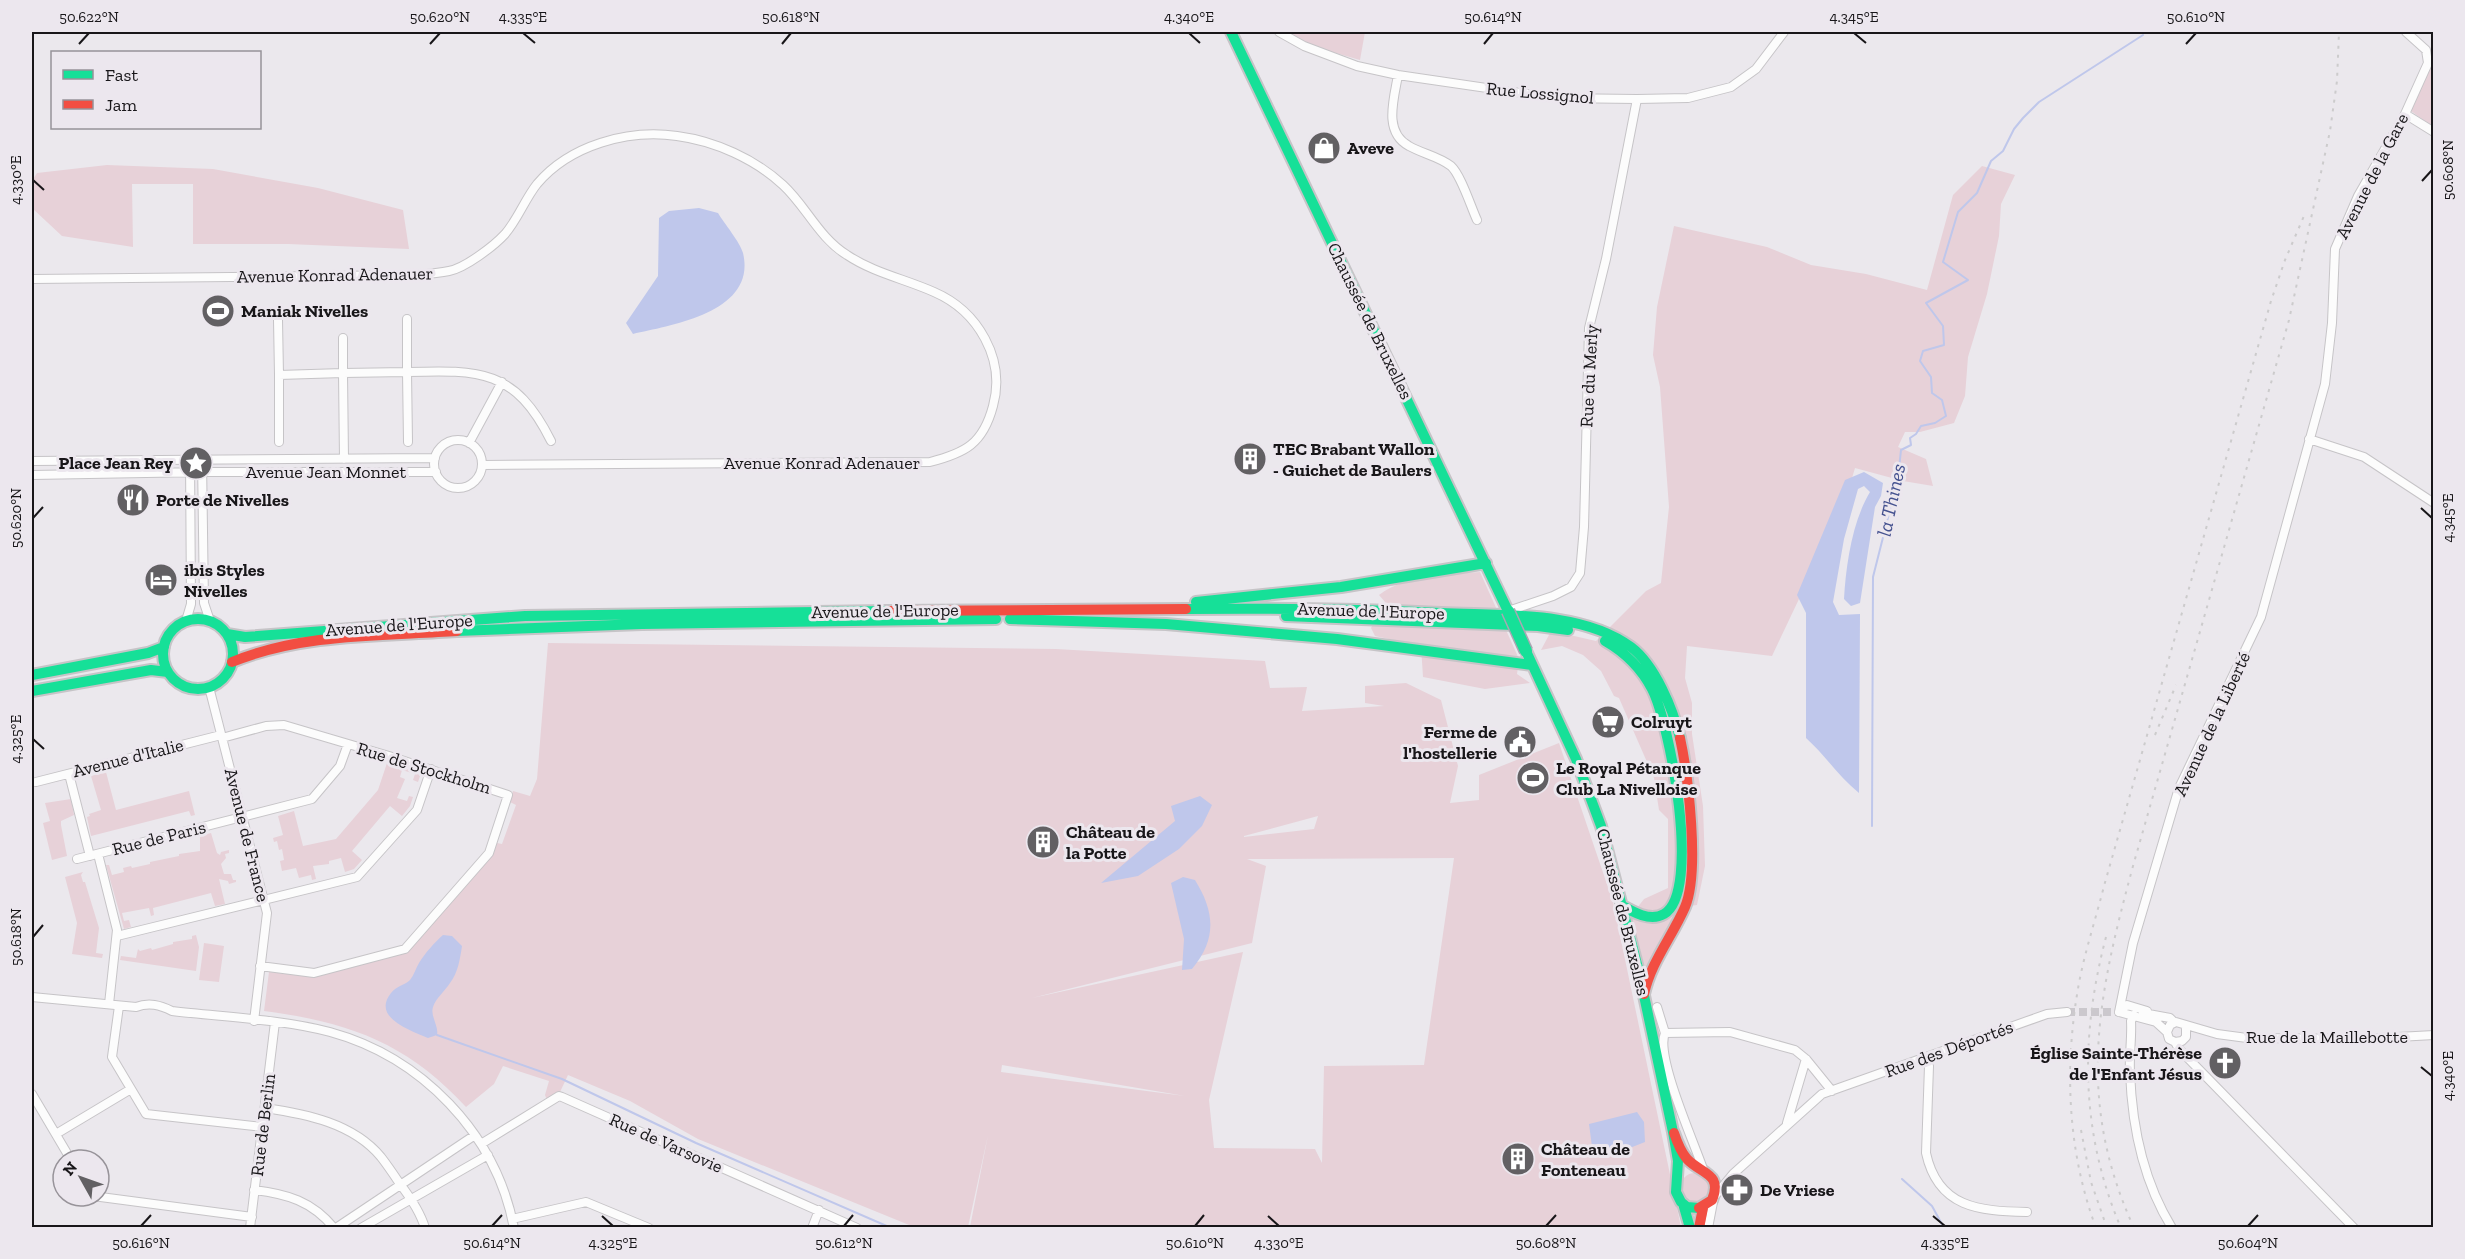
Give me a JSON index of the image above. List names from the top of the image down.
{
  "streets": {
    "main road": ["Chaussée de Bruxelles", "Avenue de l'Europe"],
    "street": [
      "Rue Lossignol",
      "Avenue de la Gare",
      "Avenue Konrad Adenauer",
      "Rue du Merly",
      "Avenue Jean Monnet",
      "Avenue de la Liberté",
      "Avenue d'Italie",
      "Rue de Stockholm",
      "Avenue de France",
      "Rue de Paris",
      "Rue de la Maillebotte",
      "Rue des Déportés",
      "Rue de Berlin",
      "Rue de Varsovie"
    ]
  },
  "crossings": [
    ["Rue Lossignol", "Rue du Merly"],
    ["Avenue de la Gare", "Avenue de la Liberté"],
    ["Avenue Konrad Adenauer", "Avenue Jean Monnet"],
    ["Chaussée de Bruxelles", "Rue du Merly"],
    ["Avenue de l'Europe", "Avenue de France"],
    ["Avenue d'Italie", "Rue de Stockholm"],
    ["Avenue d'Italie", "Avenue de France"],
    ["Rue de Stockholm", "Avenue de France"],
    ["Rue de Stockholm", "Rue de Paris"],
    ["Avenue de France", "Rue de Paris"]
  ],
  "water": ["la Thines"],
  "places": {
    "shop": ["Aveve"],
    "sports": ["Maniak Nivelles", "Le Royal Pétanque Club La Nivelloise"],
    "building": ["TEC Brabant Wallon - Guichet de Baulers", "Château de la Potte", "Château de Fonteneau"],
    "place": ["Place Jean Rey"],
    "restaurant": ["Porte de Nivelles"],
    "hotel": ["ibis Styles Nivelles"],
    "supermarket": ["Colruyt"],
    "public building": ["Ferme de l'hostellerie"],
    "church": ["Église Sainte-Thérèse de l'Enfant Jésus"],
    "pharmacy": ["De Vriese"]
  },
  "legend": ["Fast", "Jam"],
  "north": "top left",
  "coordinates": [
    "50.622°N",
    "50.620°N",
    "4.335°E",
    "50.618°N",
    "4.340°E",
    "50.614°N",
    "4.345°E",
    "50.610°N",
    "50.608°N",
    "4.330°E",
    "4.325°E",
    "50.616°N",
    "50.612°N",
    "50.604°N"
  ]
}
